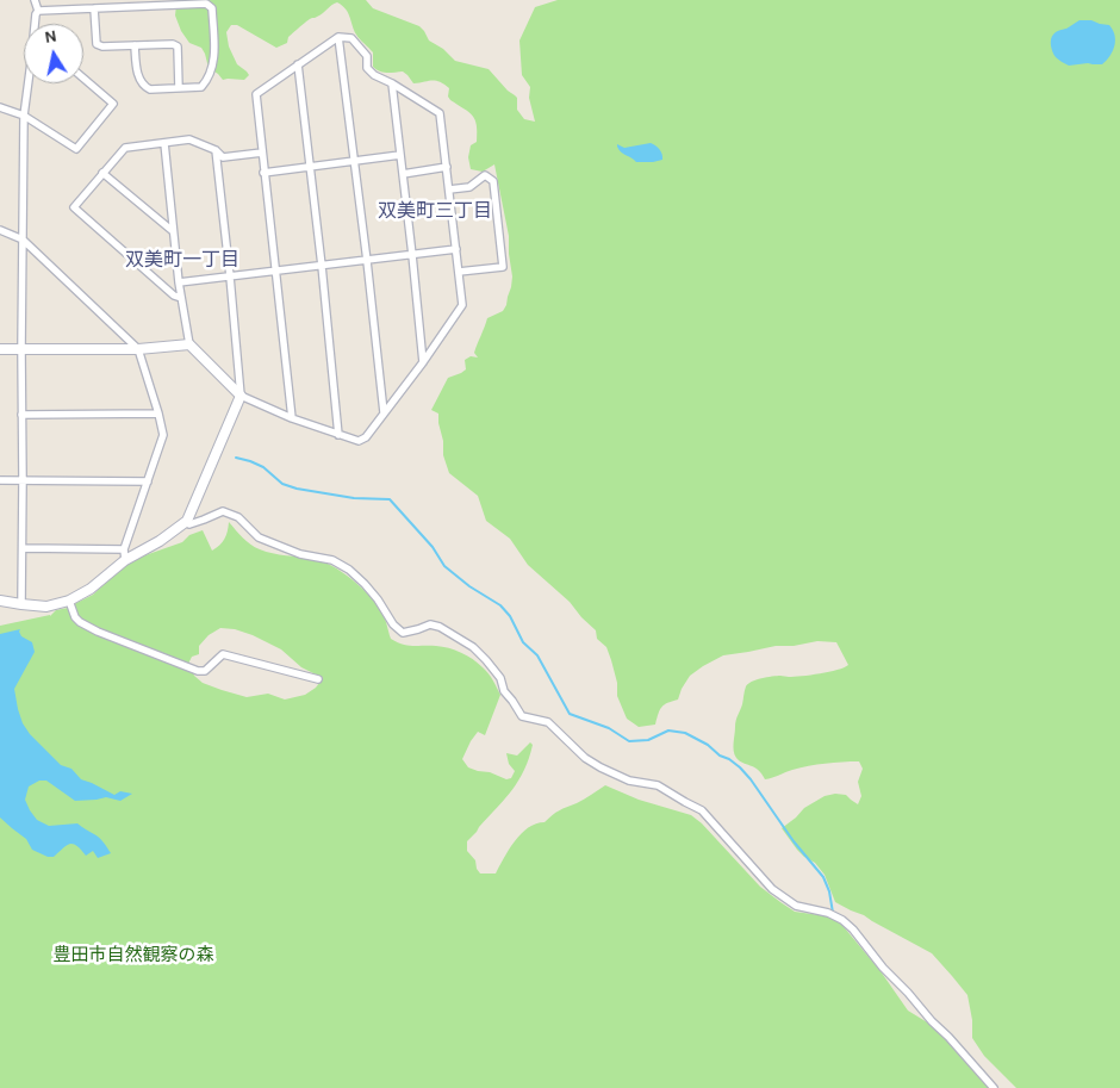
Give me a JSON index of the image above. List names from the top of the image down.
{
  "districts": ["双美町三丁目", "双美町一丁目"],
  "parks": ["豊田市自然観察の森"],
  "north": "top"
}
